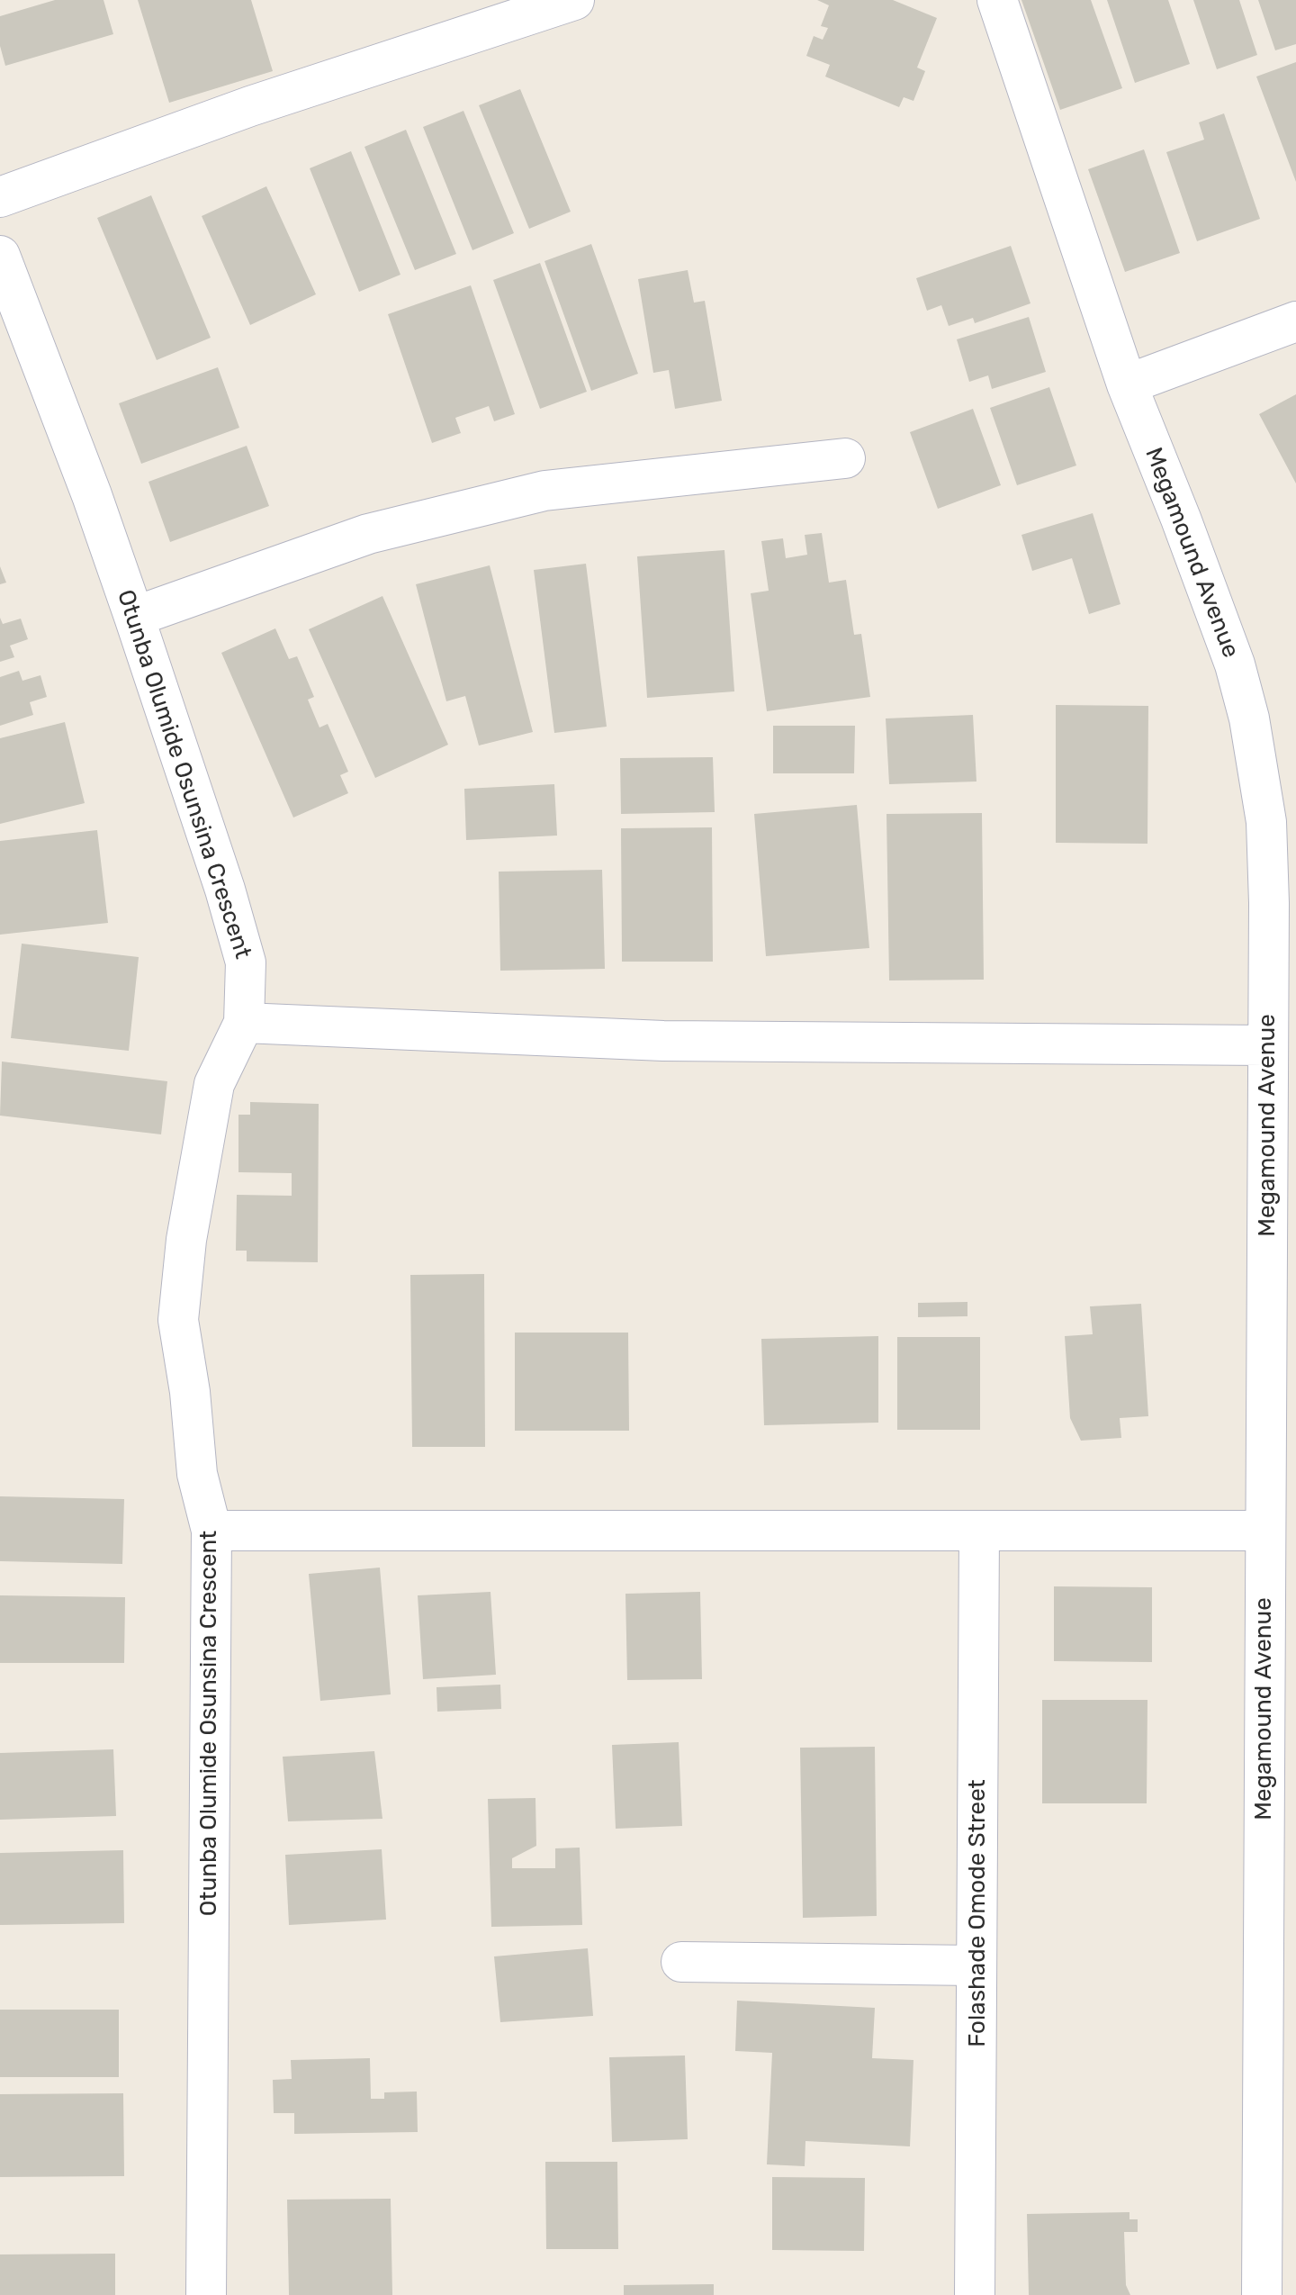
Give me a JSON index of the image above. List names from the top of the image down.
{
  "streets": {
    "street": ["Megamound Avenue", "Otunba Olumide Osunsina Crescent", "Folashade Omode Street"]
  }
}
